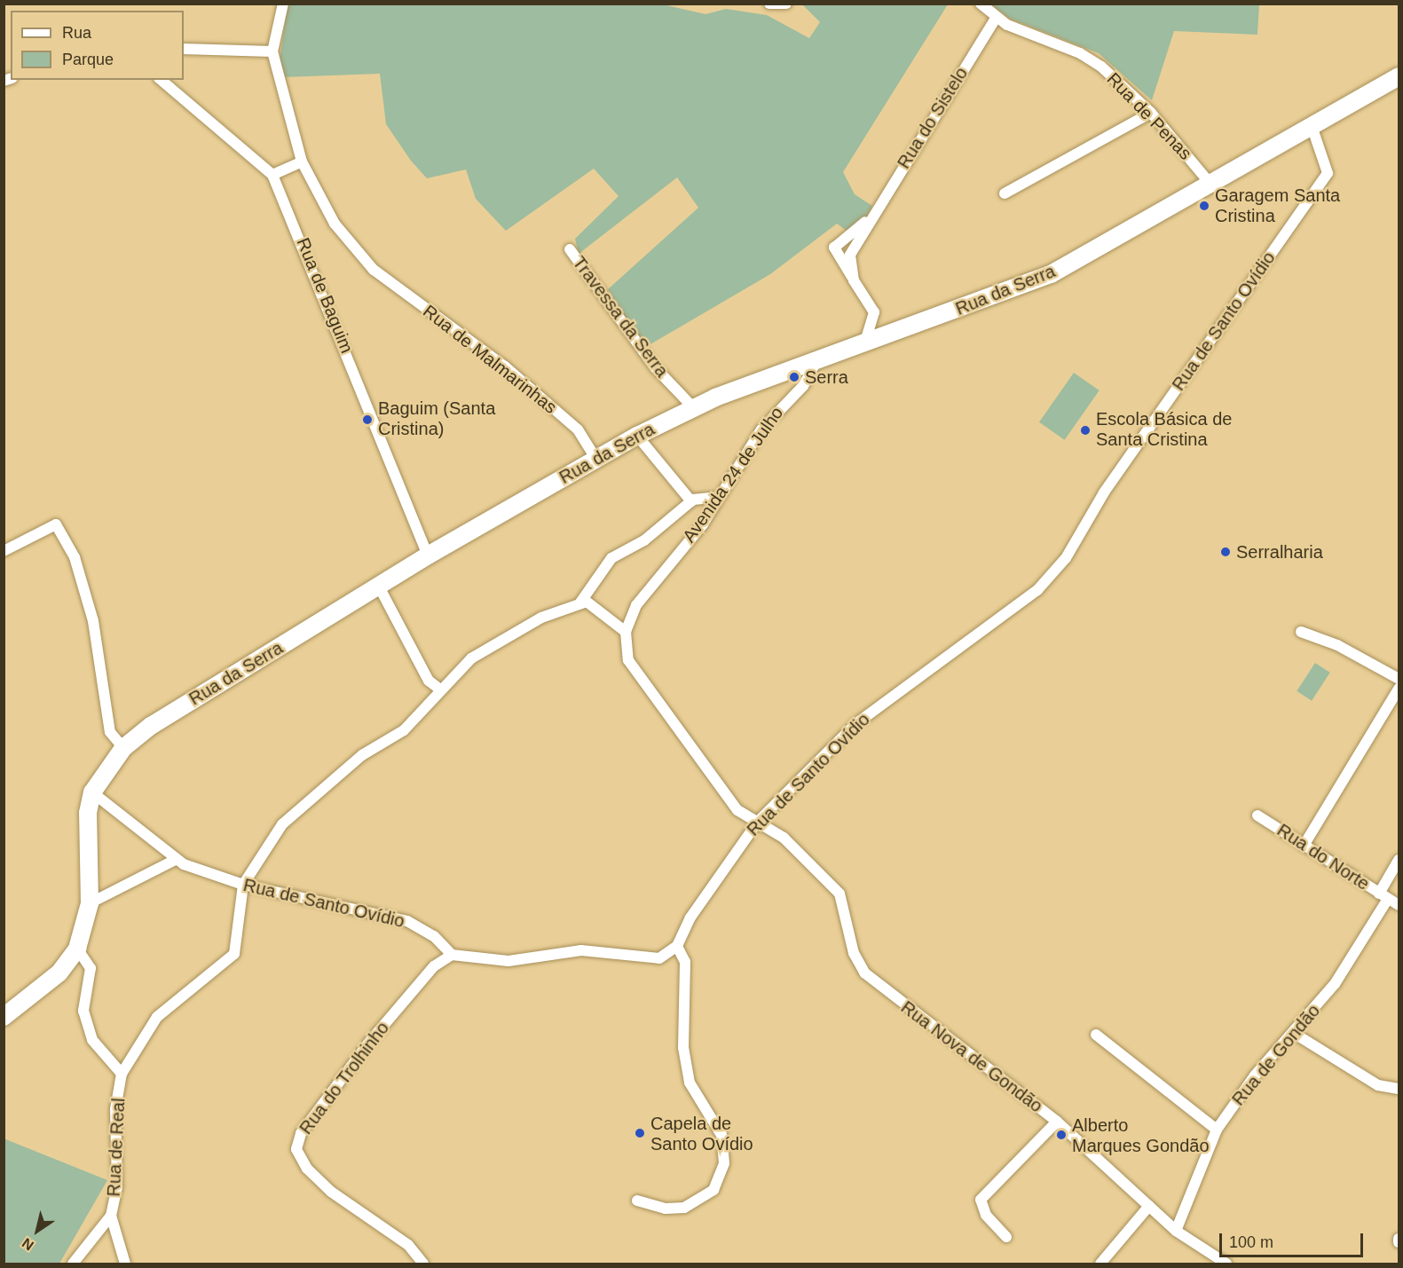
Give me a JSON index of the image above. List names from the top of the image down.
{
  "streets": {
    "main road": ["Rua da Serra"],
    "street": [
      "Rua de Penas",
      "Rua do Sistelo",
      "Rua de Baguim",
      "Travessa da Serra",
      "Rua de Santo Ovídio",
      "Rua de Malmarinhas",
      "Avenida 24 de Julho",
      "Rua do Norte",
      "Rua de Gondão",
      "Rua Nova de Gondão",
      "Rua do Trolhinho",
      "Rua de Real"
    ]
  },
  "crossings": [
    ["Rua de Penas", "Rua do Sistelo"],
    ["Rua de Penas", "Rua da Serra"],
    ["Rua do Sistelo", "Rua da Serra"],
    ["Rua da Serra", "Rua de Baguim"],
    ["Rua da Serra", "Travessa da Serra"],
    ["Rua da Serra", "Rua de Santo Ovídio"],
    ["Rua da Serra", "Rua de Malmarinhas"],
    ["Rua da Serra", "Avenida 24 de Julho"],
    ["Rua de Santo Ovídio", "Avenida 24 de Julho"],
    ["Rua de Santo Ovídio", "Rua Nova de Gondão"],
    ["Rua de Santo Ovídio", "Rua do Trolhinho"],
    ["Rua de Santo Ovídio", "Rua de Real"],
    ["Avenida 24 de Julho", "Rua Nova de Gondão"],
    ["Rua do Norte", "Rua de Gondão"],
    ["Rua de Gondão", "Rua Nova de Gondão"]
  ],
  "places": [
    "Garagem Santa Cristina",
    "Serra",
    "Baguim (Santa Cristina)",
    "Escola Básica de Santa Cristina",
    "Serralharia",
    "Capela de Santo Ovídio",
    "Alberto Marques Gondão"
  ],
  "legend": ["Rua", "Parque"],
  "scale_bar": "100 m",
  "north": "bottom left"
}
